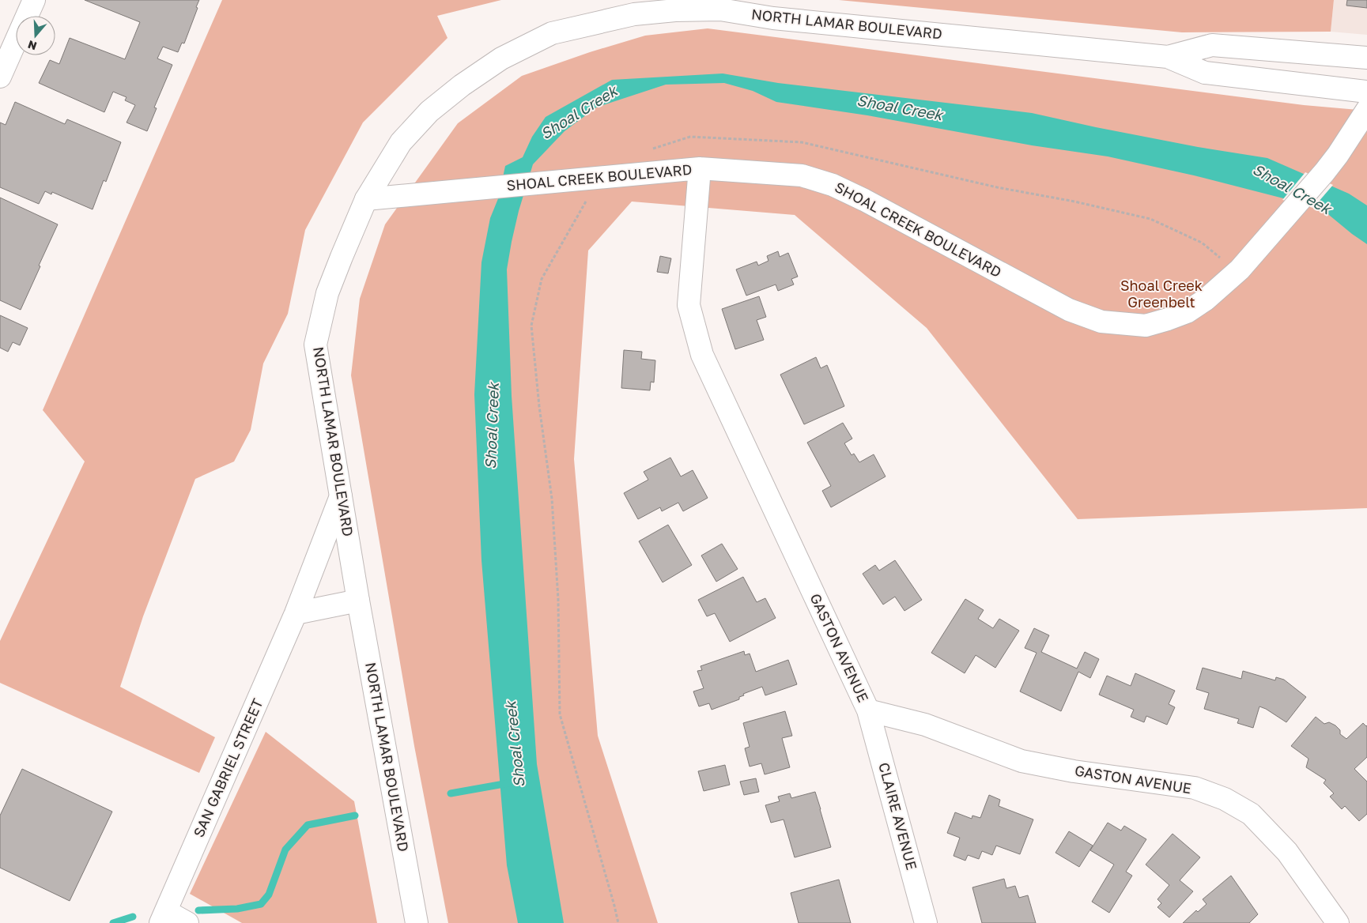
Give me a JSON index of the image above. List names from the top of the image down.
{
  "streets": {
    "street": [
      "NORTH LAMAR BOULEVARD",
      "SHOAL CREEK BOULEVARD",
      "GASTON AVENUE",
      "SAN GABRIEL STREET",
      "CLAIRE AVENUE"
    ]
  },
  "crossings": [
    ["NORTH LAMAR BOULEVARD", "SHOAL CREEK BOULEVARD"],
    ["NORTH LAMAR BOULEVARD", "SAN GABRIEL STREET"],
    ["SHOAL CREEK BOULEVARD", "GASTON AVENUE"],
    ["GASTON AVENUE", "CLAIRE AVENUE"]
  ],
  "water": ["Shoal Creek"],
  "parks": ["Shoal Creek Greenbelt"],
  "north": "bottom"
}
